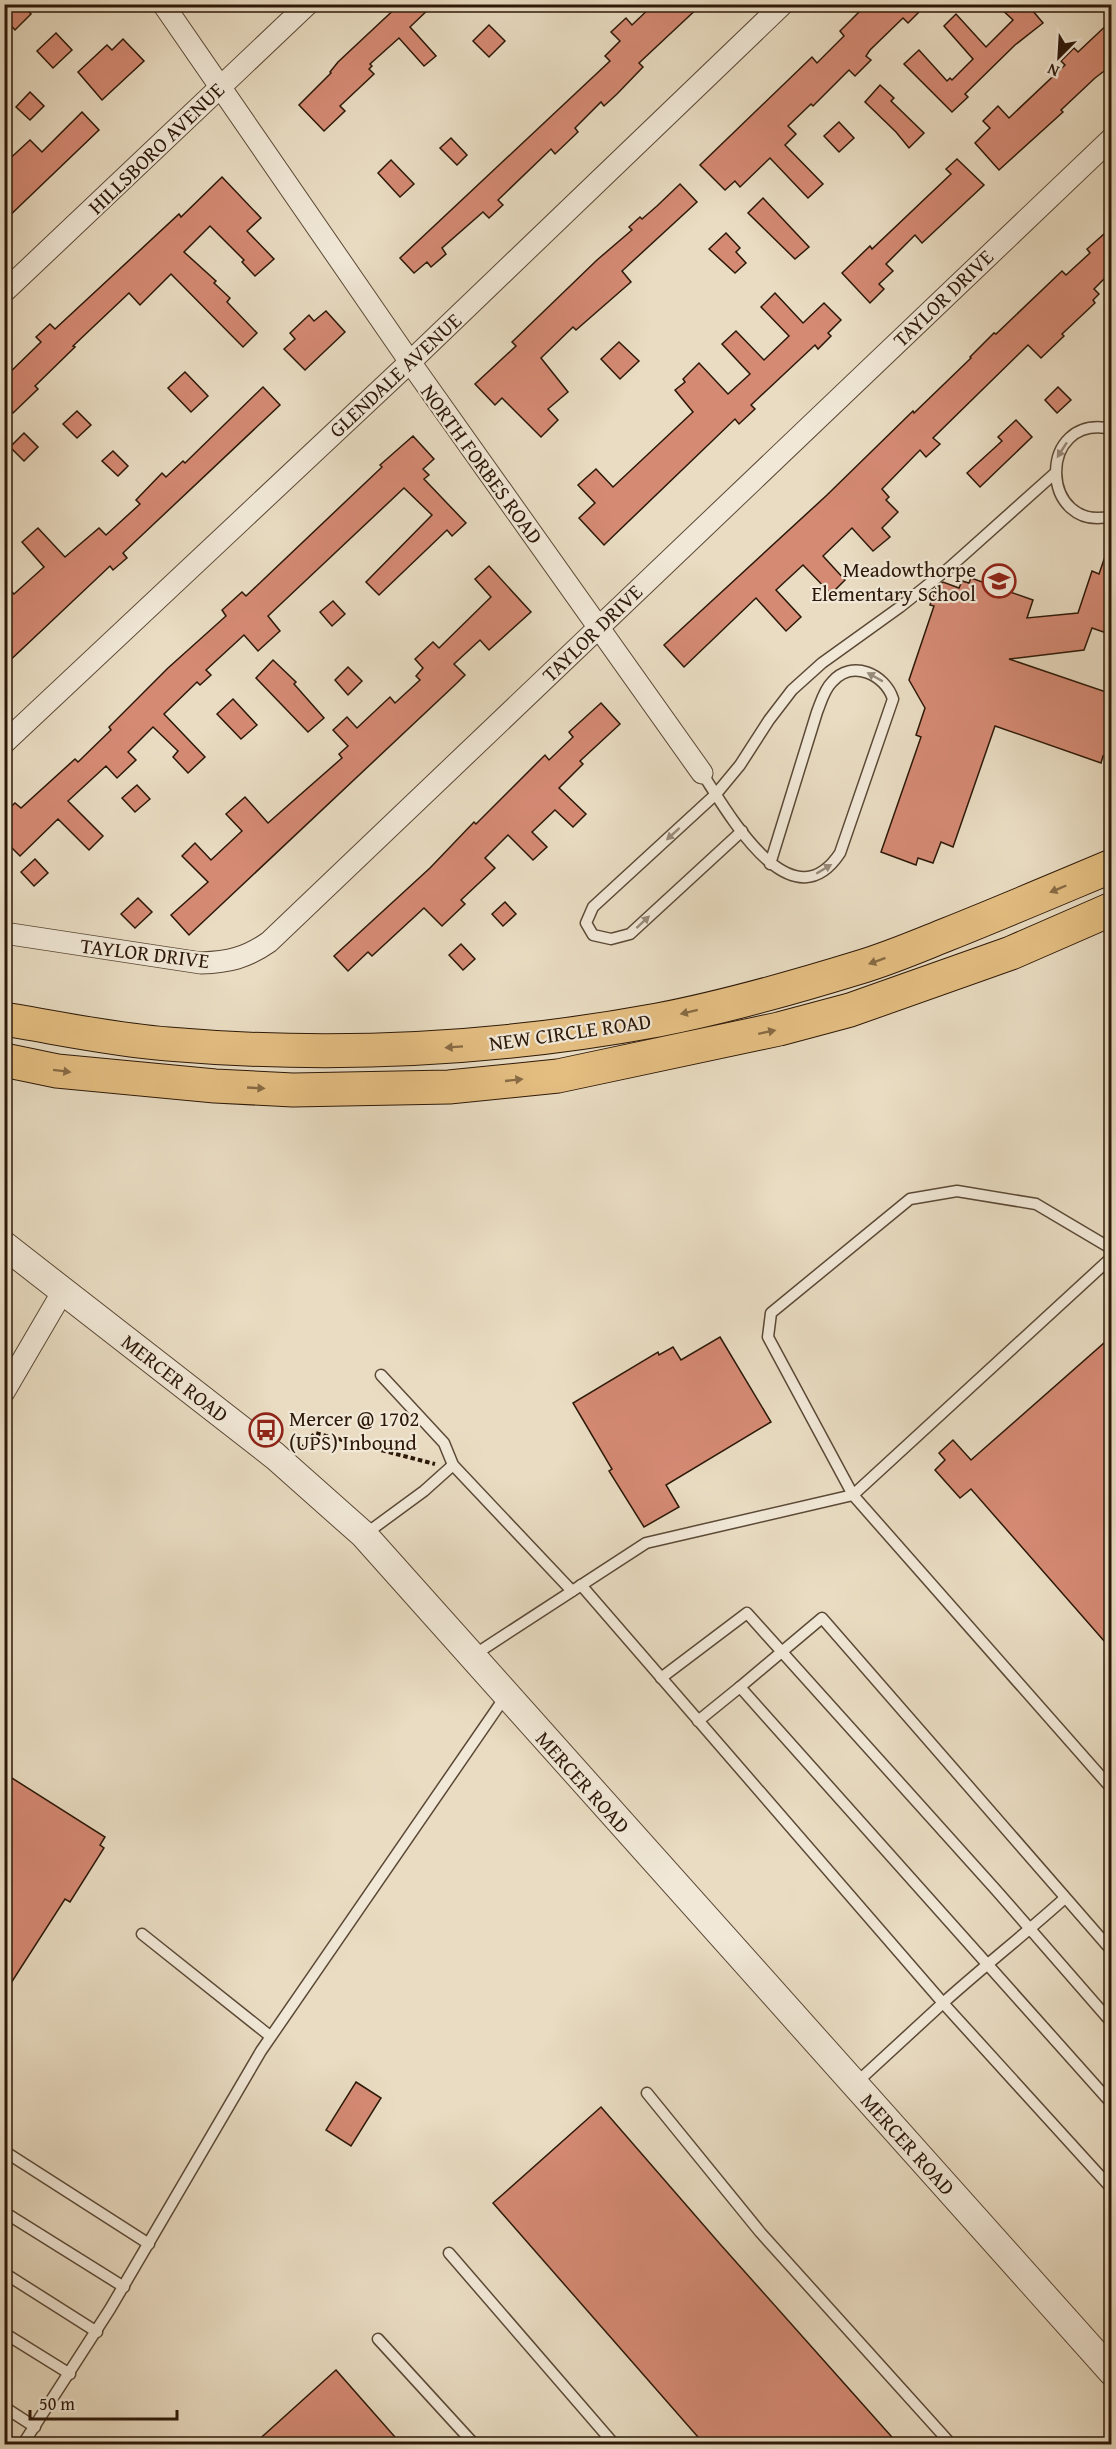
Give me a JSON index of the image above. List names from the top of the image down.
{
  "streets": {
    "highway": ["NEW CIRCLE ROAD"],
    "street": [
      "HILLSBORO AVENUE",
      "TAYLOR DRIVE",
      "GLENDALE AVENUE",
      "NORTH FORBES ROAD",
      "MERCER ROAD"
    ]
  },
  "crossings": [
    ["HILLSBORO AVENUE", "NORTH FORBES ROAD"],
    ["TAYLOR DRIVE", "NORTH FORBES ROAD"],
    ["GLENDALE AVENUE", "NORTH FORBES ROAD"]
  ],
  "places": {
    "school or university": ["Meadowthorpe Elementary School"],
    "bus stop": ["Mercer @ 1702 (UPS) Inbound"]
  },
  "scale_bar": "50 m",
  "north": "bottom left"
}
